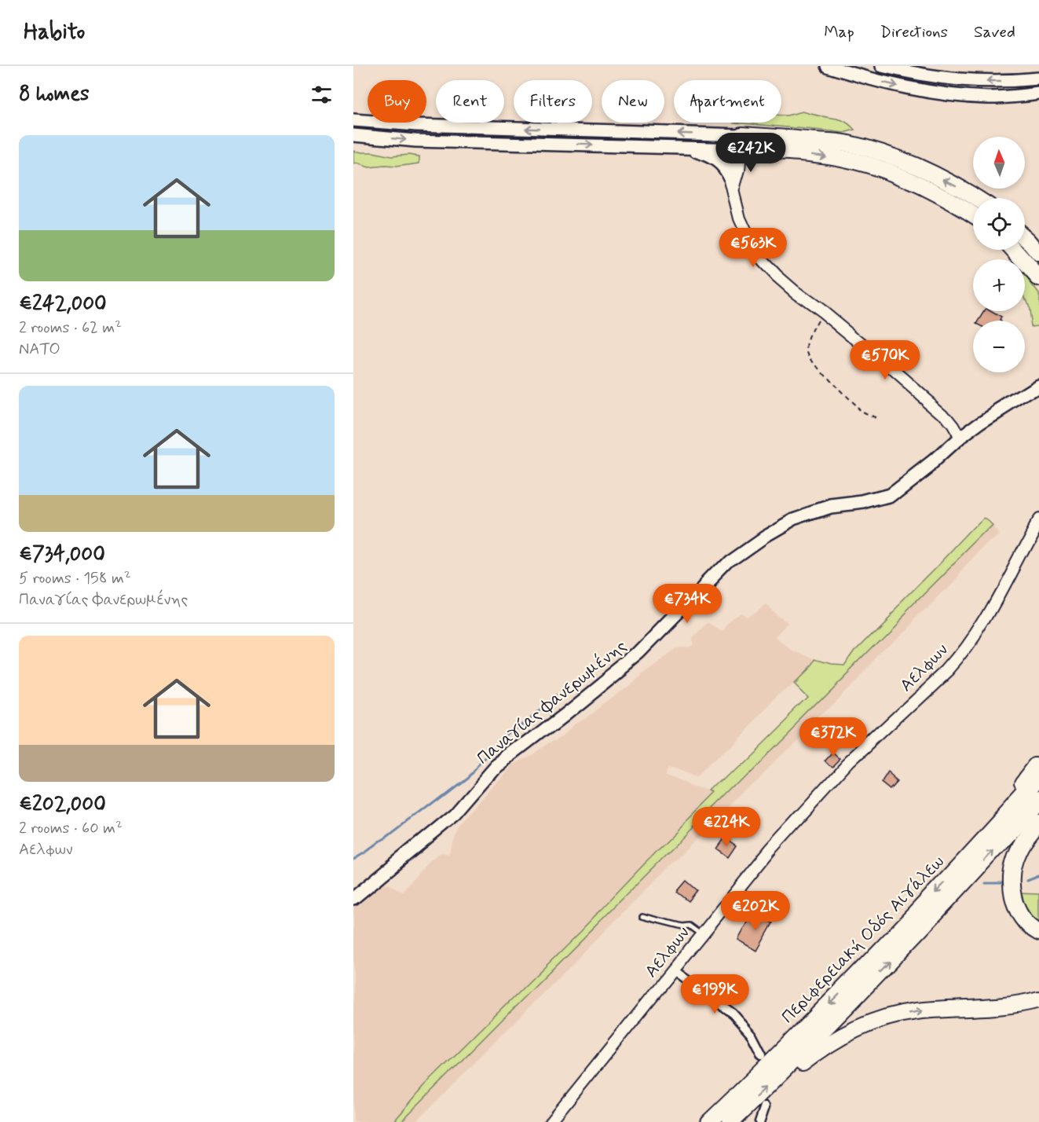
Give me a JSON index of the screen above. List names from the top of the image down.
{
  "streets": {
    "highway": ["Περιφερειακή Οδός Αιγάλεω"],
    "main road": ["Παναγίας Φανερωμένης"],
    "street": ["Αελφων"]
  },
  "north": "top",
  "page": {
    "header": "Habito",
    "nav": ["Map", "Directions", "Saved"],
    "heading": "8 homes",
    "chip": [
      "Buy",
      "Rent",
      "Filters",
      "New",
      "Apartment"
    ],
    "list": [
      {
        "name": "€242,000",
        "note": "2 rooms · 62 m² · ΝΑΤΟ"
      },
      {
        "name": "€734,000",
        "note": "5 rooms · 158 m² · Παναγίας Φανερωμένης"
      },
      {
        "name": "€202,000",
        "note": "2 rooms · 60 m² · Αελφων"
      }
    ],
    "price": [
      "€242K",
      "€563K",
      "€570K",
      "€734K",
      "€372K",
      "€224K",
      "€202K",
      "€199K"
    ],
    "map_buttons": ["+", "−"]
  }
}
